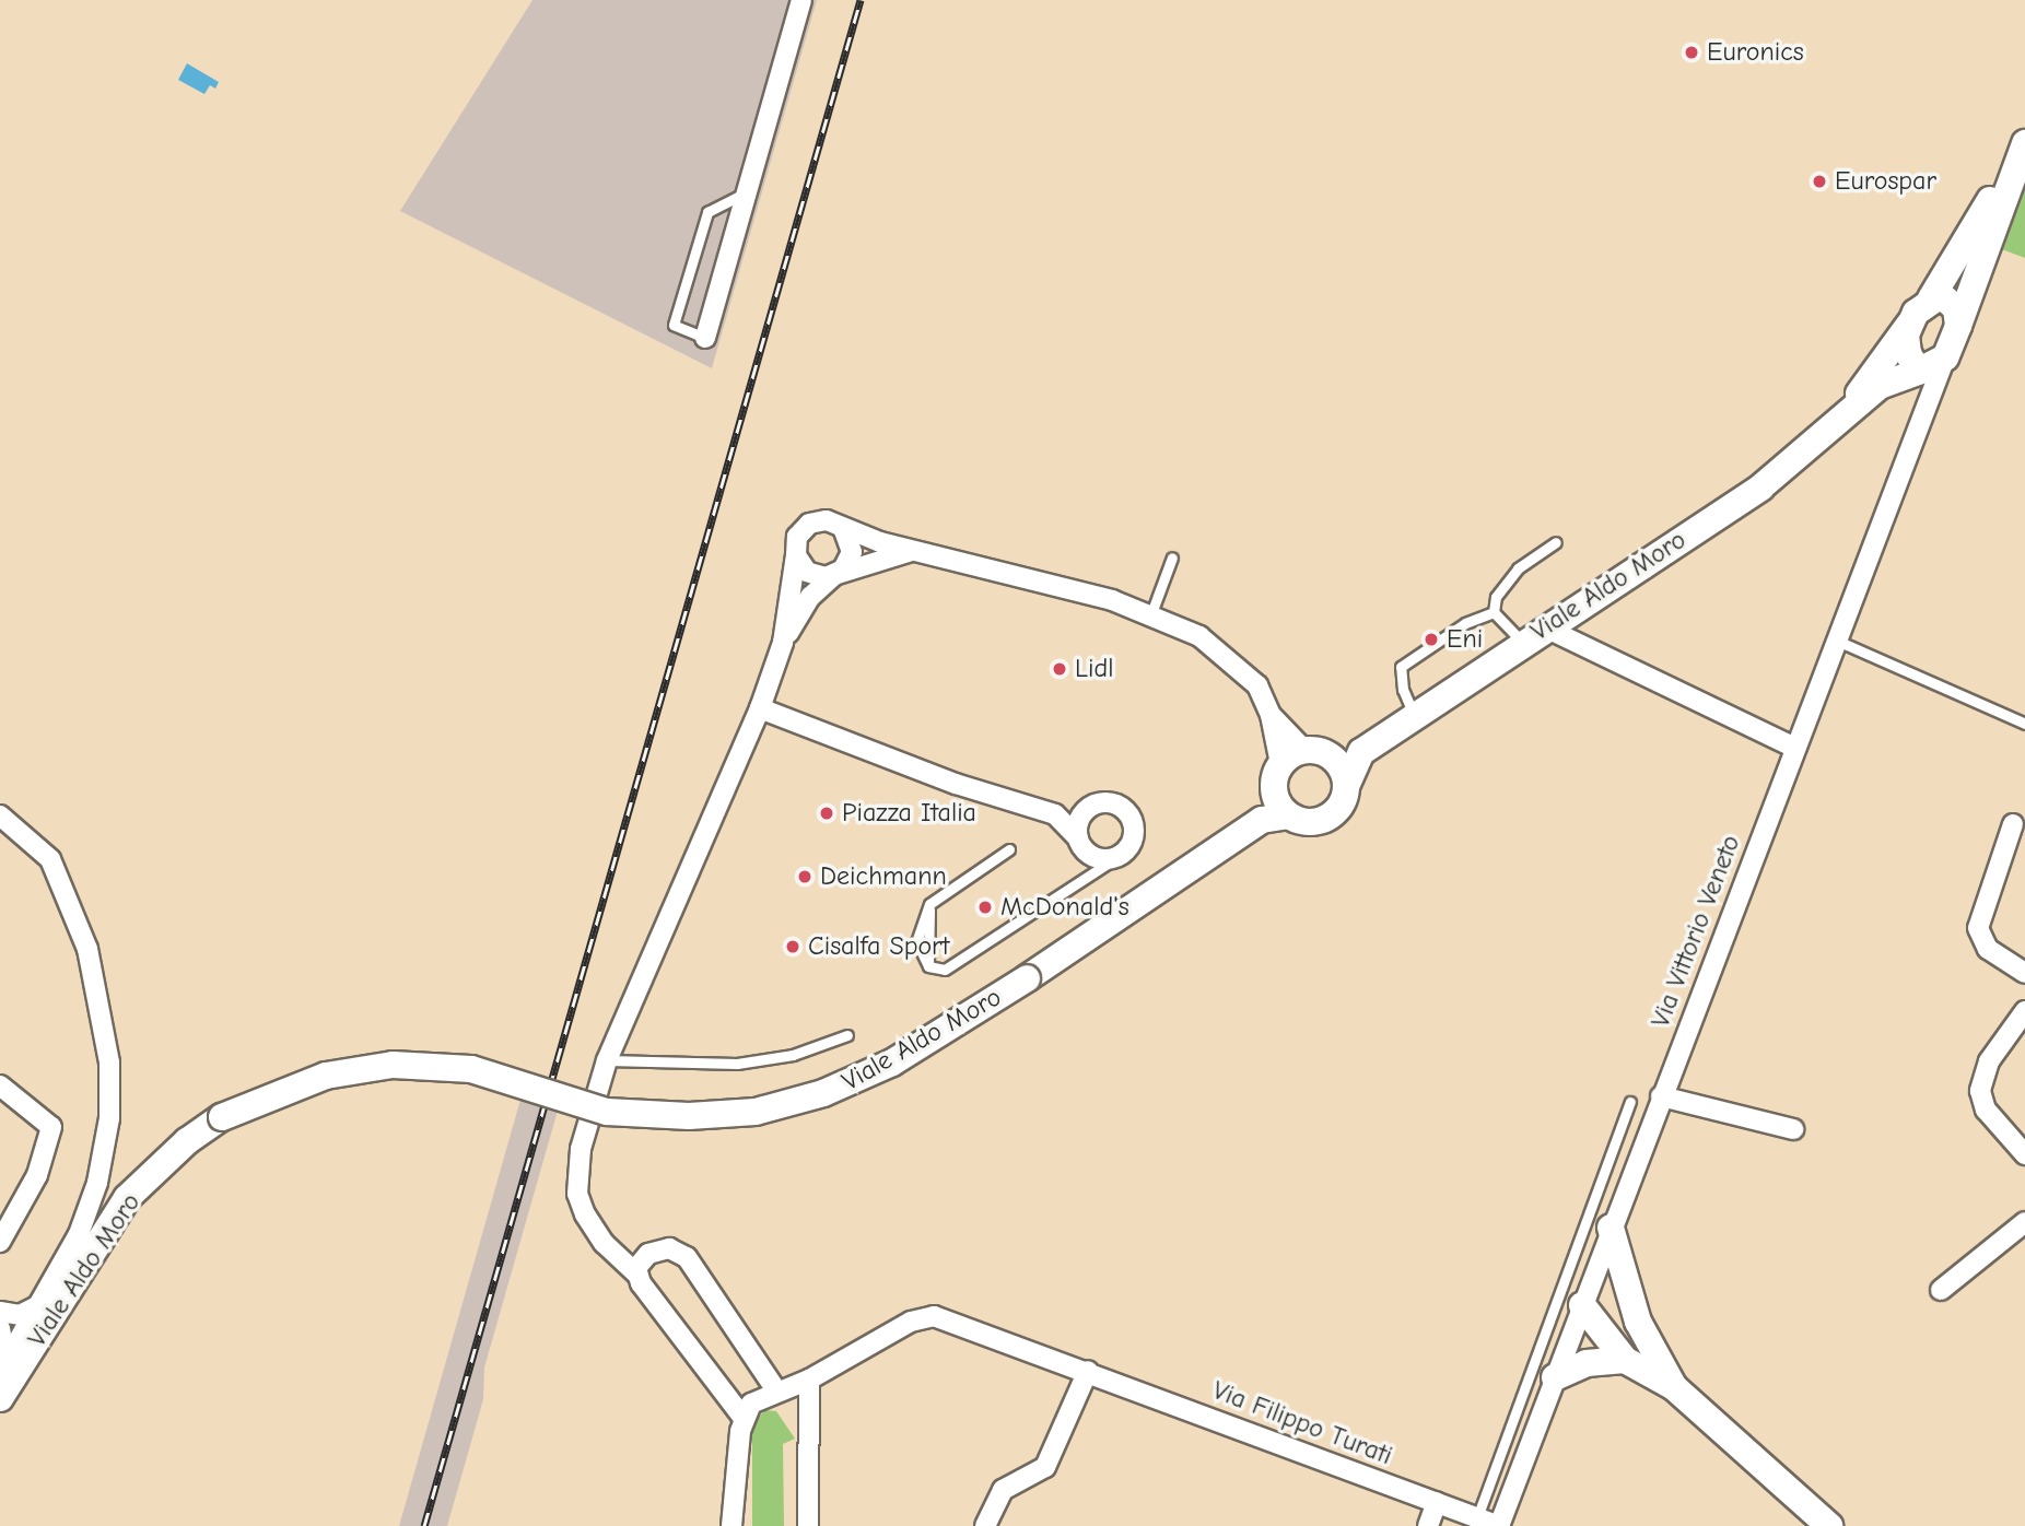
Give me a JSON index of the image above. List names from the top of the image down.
{
  "streets": {
    "main road": ["Viale Aldo Moro"],
    "street": ["Via Vittorio Veneto", "Via Filippo Turati"]
  },
  "crossings": [
    ["Via Vittorio Veneto", "Via Filippo Turati"]
  ],
  "places": [
    "Euronics",
    "Eurospar",
    "Eni",
    "Lidl",
    "Piazza Italia",
    "Deichmann",
    "McDonald's",
    "Cisalfa Sport"
  ]
}
